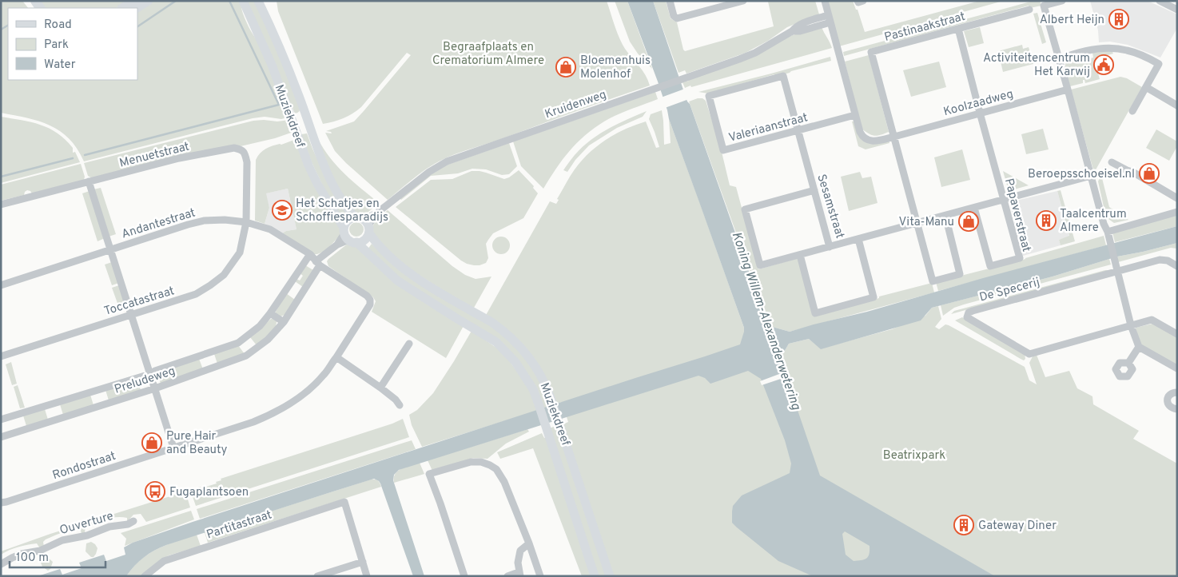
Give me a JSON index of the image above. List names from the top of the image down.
{
  "streets": {
    "main road": ["Muziekdreef"],
    "street": [
      "Pastinaakstraat",
      "Koolzaadweg",
      "Kruidenweg",
      "Valeriaanstraat",
      "Menuetstraat",
      "Sesamstraat",
      "Papaverstraat",
      "Andantestraat",
      "De Specerij",
      "Toccatastraat",
      "Preludeweg",
      "Rondostraat",
      "Ouverture",
      "Partitastraat"
    ]
  },
  "crossings": [
    ["Pastinaakstraat", "Koolzaadweg"],
    ["Pastinaakstraat", "Papaverstraat"],
    ["Koolzaadweg", "Kruidenweg"],
    ["Koolzaadweg", "Valeriaanstraat"],
    ["Koolzaadweg", "Papaverstraat"],
    ["Kruidenweg", "Muziekdreef"],
    ["Muziekdreef", "Preludeweg"],
    ["Valeriaanstraat", "Sesamstraat"],
    ["Menuetstraat", "Andantestraat"],
    ["Menuetstraat", "Toccatastraat"],
    ["Sesamstraat", "Papaverstraat"],
    ["Andantestraat", "Toccatastraat"],
    ["Andantestraat", "Preludeweg"],
    ["Andantestraat", "Rondostraat"]
  ],
  "water": ["Koning Willem-Alexanderwetering"],
  "parks": ["Begraafplaats en Crematorium Almere", "Beatrixpark"],
  "places": {
    "building": ["Albert Heijn", "Taalcentrum Almere", "Gateway Diner"],
    "public building": ["Activiteitencentrum Het Karwij"],
    "shop": [
      "Bloemenhuis Molenhof",
      "Beroepsschoeisel.nl",
      "Vita-Manu",
      "Pure Hair and Beauty"
    ],
    "school or university": ["Het Schatjes en Schoffiesparadijs"],
    "bus stop": ["Fugaplantsoen"]
  },
  "legend": ["Road", "Park", "Water"],
  "scale_bar": "100 m"
}
